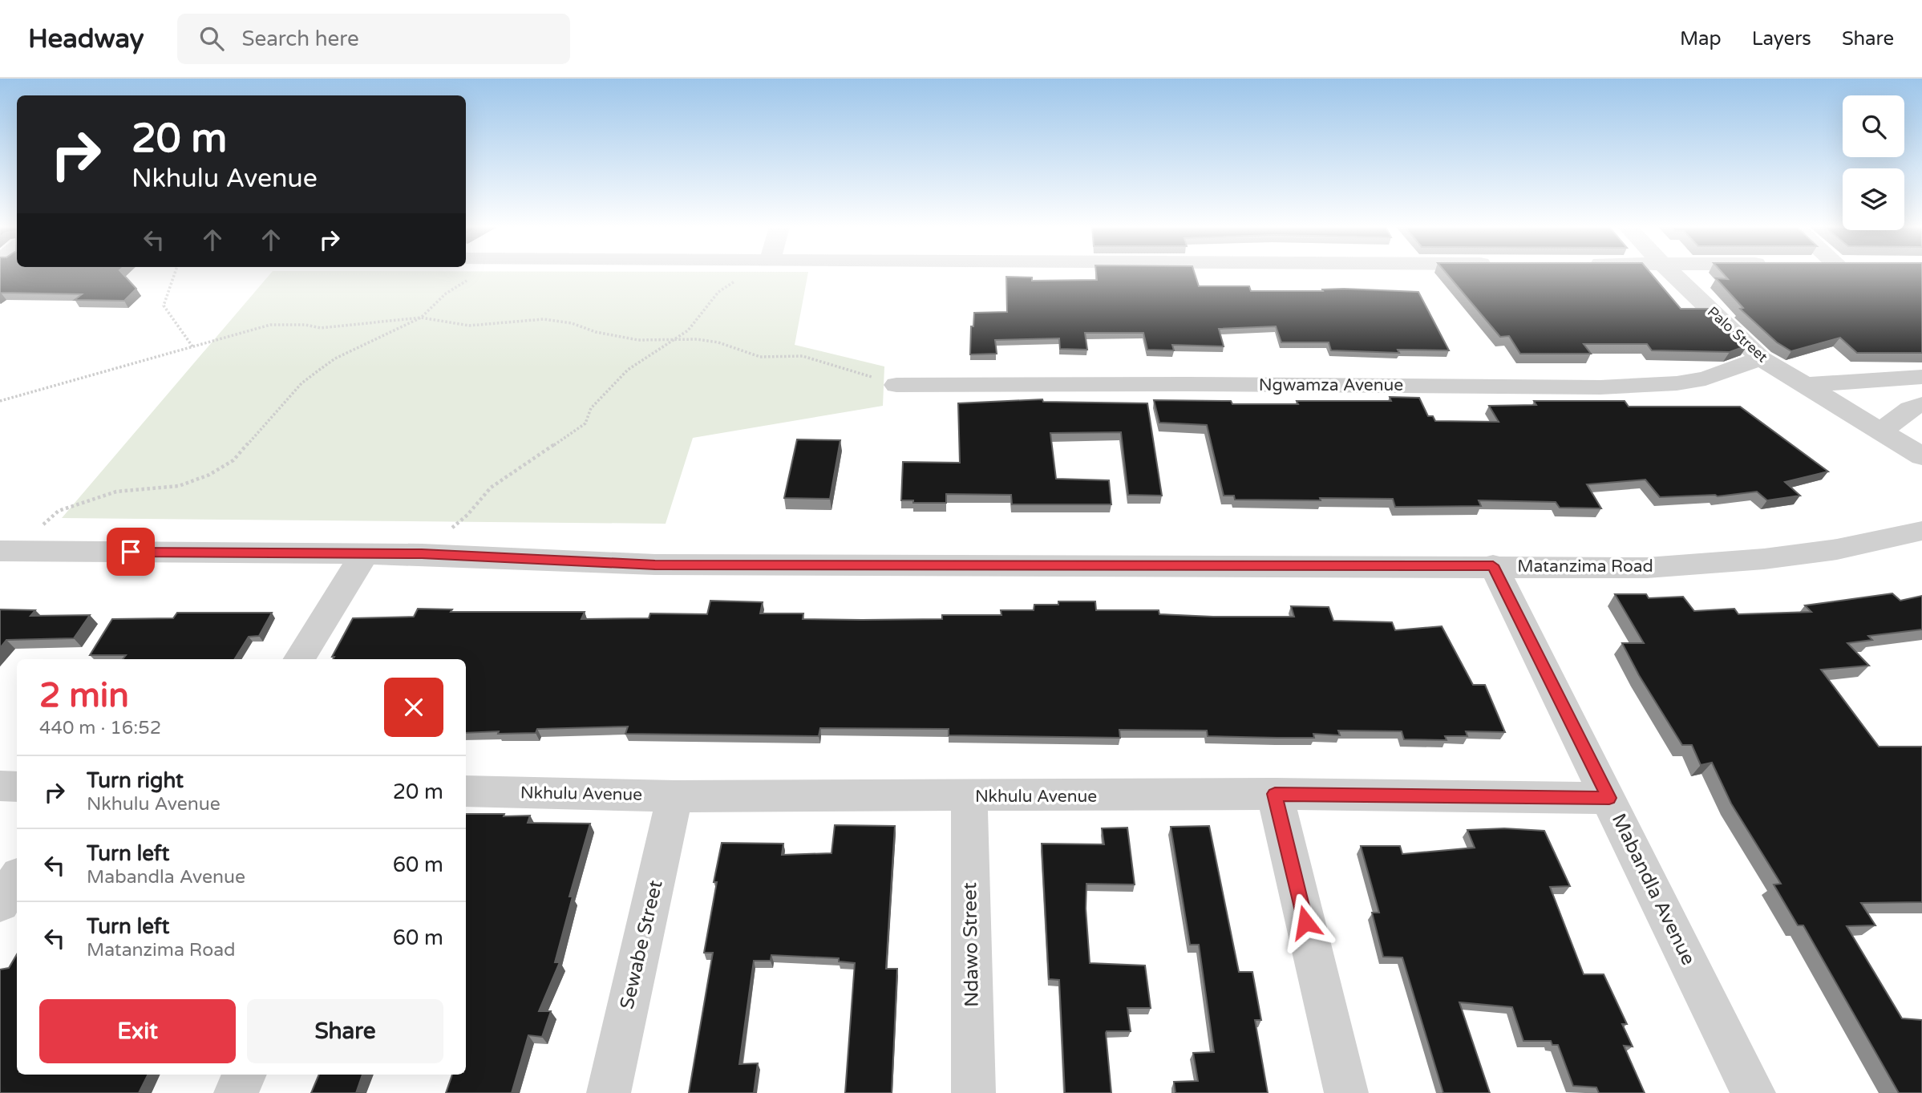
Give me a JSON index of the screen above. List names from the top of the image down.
{
  "streets": {
    "street": [
      "Palo Street",
      "Ngwamza Avenue",
      "Matanzima Road",
      "Nkhulu Avenue",
      "Mabandla Avenue",
      "Sewabe Street",
      "Ndawo Street"
    ]
  },
  "crossings": [
    ["Palo Street", "Ngwamza Avenue"],
    ["Matanzima Road", "Mabandla Avenue"],
    ["Nkhulu Avenue", "Mabandla Avenue"],
    ["Nkhulu Avenue", "Sewabe Street"],
    ["Nkhulu Avenue", "Ndawo Street"]
  ],
  "page": {
    "header": "Headway",
    "search": "Search here",
    "nav": ["Map", "Layers", "Share"],
    "turn": ["20 m", "Nkhulu Avenue"],
    "heading": ["2 min", "440 m · 16:52"],
    "list": [
      {
        "name": "Turn right",
        "note": "Nkhulu Avenue",
        "value": "20 m"
      },
      {
        "name": "Turn left",
        "note": "Mabandla Avenue",
        "value": "60 m"
      },
      {
        "name": "Turn left",
        "note": "Matanzima Road",
        "value": "60 m"
      }
    ],
    "buttons": ["Exit", "Share"]
  }
}
